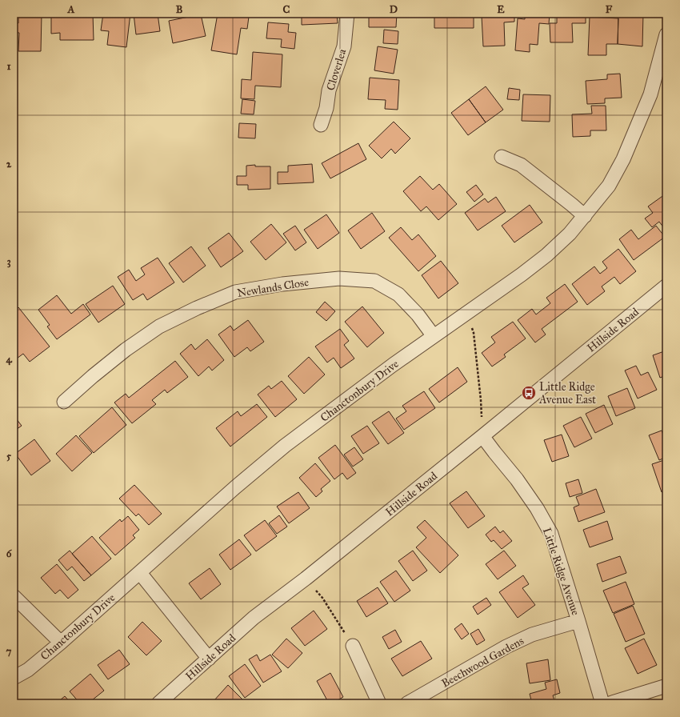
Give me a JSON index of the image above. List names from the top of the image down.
{
  "streets": {
    "street": [
      "Cloverlea",
      "Newlands Close",
      "Hillside Road",
      "Chanctonbury Drive",
      "Little Ridge Avenue",
      "Beechwood Gardens"
    ]
  },
  "crossings": [
    ["Newlands Close", "Chanctonbury Drive"],
    ["Hillside Road", "Little Ridge Avenue"],
    ["Little Ridge Avenue", "Beechwood Gardens"]
  ],
  "places": {
    "bus stop": ["Little Ridge Avenue East"]
  },
  "grid": {
    "columns": [
      "A",
      "B",
      "C",
      "D",
      "E",
      "F"
    ],
    "rows": [
      "1",
      "2",
      "3",
      "4",
      "5",
      "6",
      "7"
    ]
  }
}
